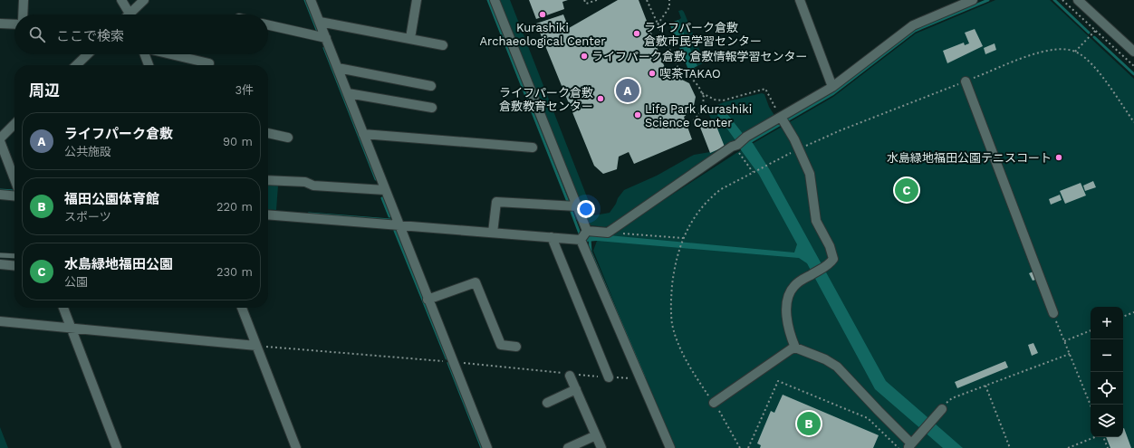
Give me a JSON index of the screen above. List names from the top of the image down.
{
  "places": [
    "Kurashiki Archaeological Center",
    "ライフパーク倉敷 倉敷市民学習センター",
    "ライフパーク倉敷 倉敷情報学習センター",
    "喫茶TAKAO",
    "ライフパーク倉敷 倉敷教育センター",
    "Life Park Kurashiki Science Center",
    "水島緑地福田公園テニスコート"
  ],
  "page": {
    "search": "ここで検索",
    "heading": ["周辺", "3件"],
    "pins": ["A", "C", "B"],
    "list": [
      {
        "mark": "A",
        "name": "ライフパーク倉敷",
        "note": "公共施設",
        "value": "90 m"
      },
      {
        "mark": "B",
        "name": "福田公園体育館",
        "note": "スポーツ",
        "value": "220 m"
      },
      {
        "mark": "C",
        "name": "水島緑地福田公園",
        "note": "公園",
        "value": "230 m"
      }
    ],
    "map_buttons": ["+", "−"]
  }
}
